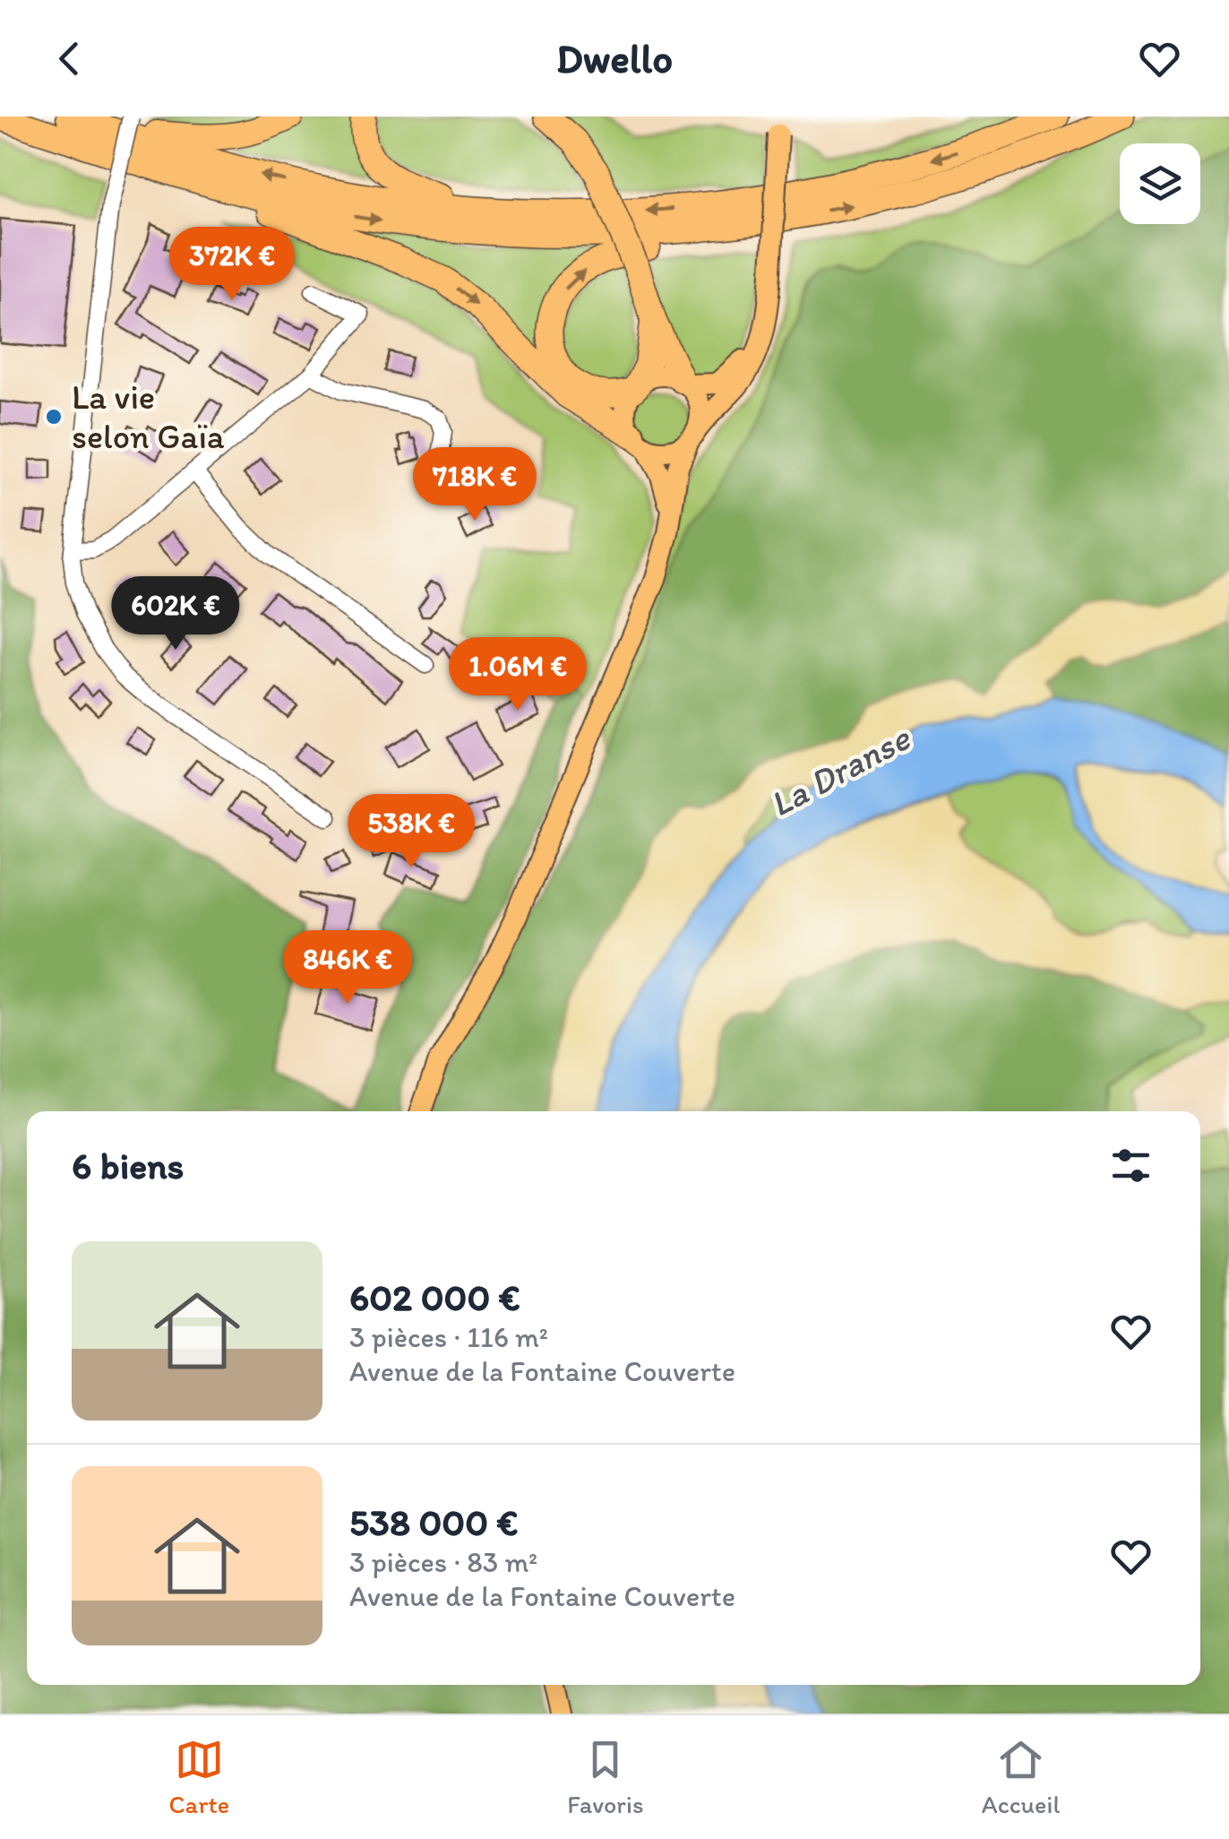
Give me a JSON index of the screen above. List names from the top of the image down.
{
  "water": ["La Dranse"],
  "places": ["La vie selon Gaïa"],
  "page": {
    "header": "Dwello",
    "price": [
      "372K €",
      "718K €",
      "602K €",
      "1.06M €",
      "538K €",
      "846K €"
    ],
    "heading": "6 biens",
    "list": [
      {
        "name": "602 000 €",
        "note": "3 pièces · 116 m² · Avenue de la Fontaine Couverte"
      },
      {
        "name": "538 000 €",
        "note": "3 pièces · 83 m² · Avenue de la Fontaine Couverte"
      }
    ],
    "tabs": ["Carte", "Favoris", "Accueil"]
  }
}
